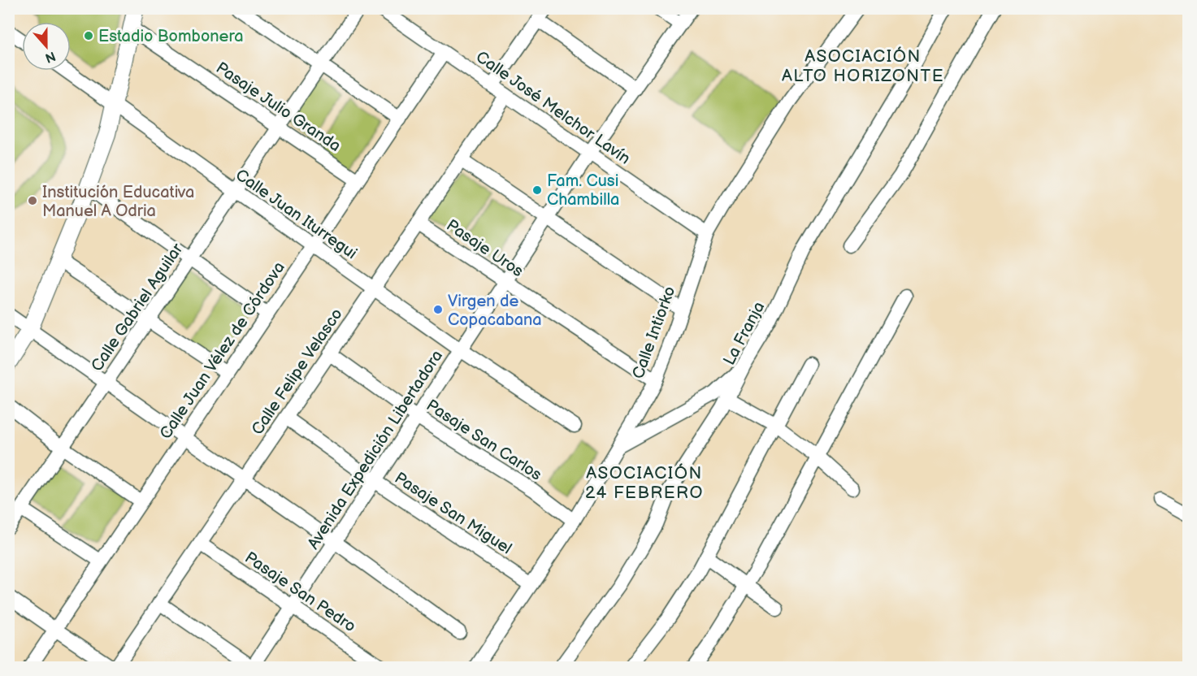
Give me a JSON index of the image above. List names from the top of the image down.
{
  "streets": {
    "street": [
      "Pasaje Julio Granda",
      "Calle José Melchor Lavín",
      "Calle Juan Iturregui",
      "Pasaje Uros",
      "Calle Gabriel Aguilar",
      "Calle Intiorko",
      "La Franja",
      "Calle Juan Vélez de Córdova",
      "Calle Felipe Velasco",
      "Pasaje San Carlos",
      "Avenida Expedición Libertadora",
      "Pasaje San Miguel",
      "Pasaje San Pedro"
    ]
  },
  "crossings": [
    ["Pasaje Julio Granda", "Calle Gabriel Aguilar"],
    ["Pasaje Julio Granda", "Calle Juan Vélez de Córdova"],
    ["Calle José Melchor Lavín", "Calle Intiorko"],
    ["Calle José Melchor Lavín", "Calle Juan Vélez de Córdova"],
    ["Calle José Melchor Lavín", "Calle Felipe Velasco"],
    ["Calle José Melchor Lavín", "Avenida Expedición Libertadora"],
    ["Calle Juan Iturregui", "Calle Gabriel Aguilar"],
    ["Calle Juan Iturregui", "Calle Juan Vélez de Córdova"],
    ["Calle Juan Iturregui", "Calle Felipe Velasco"],
    ["Calle Juan Iturregui", "Avenida Expedición Libertadora"],
    ["Pasaje Uros", "Calle Intiorko"],
    ["Pasaje Uros", "Calle Felipe Velasco"],
    ["Pasaje Uros", "Avenida Expedición Libertadora"],
    ["Calle Intiorko", "Pasaje San Carlos"],
    ["Calle Intiorko", "Pasaje San Miguel"],
    ["Calle Felipe Velasco", "Pasaje San Carlos"],
    ["Calle Felipe Velasco", "Pasaje San Miguel"],
    ["Calle Felipe Velasco", "Pasaje San Pedro"],
    ["Pasaje San Carlos", "Avenida Expedición Libertadora"],
    ["Avenida Expedición Libertadora", "Pasaje San Miguel"],
    ["Avenida Expedición Libertadora", "Pasaje San Pedro"]
  ],
  "districts": ["ASOCIACIÓN ALTO HORIZONTE", "ASOCIACIÓN 24 FEBRERO"],
  "places": [
    "Estadio Bombonera",
    "Fam. Cusi Chambilla",
    "Institución Educativa Manuel A Odria",
    "Virgen de Copacabana"
  ],
  "north": "bottom"
}
